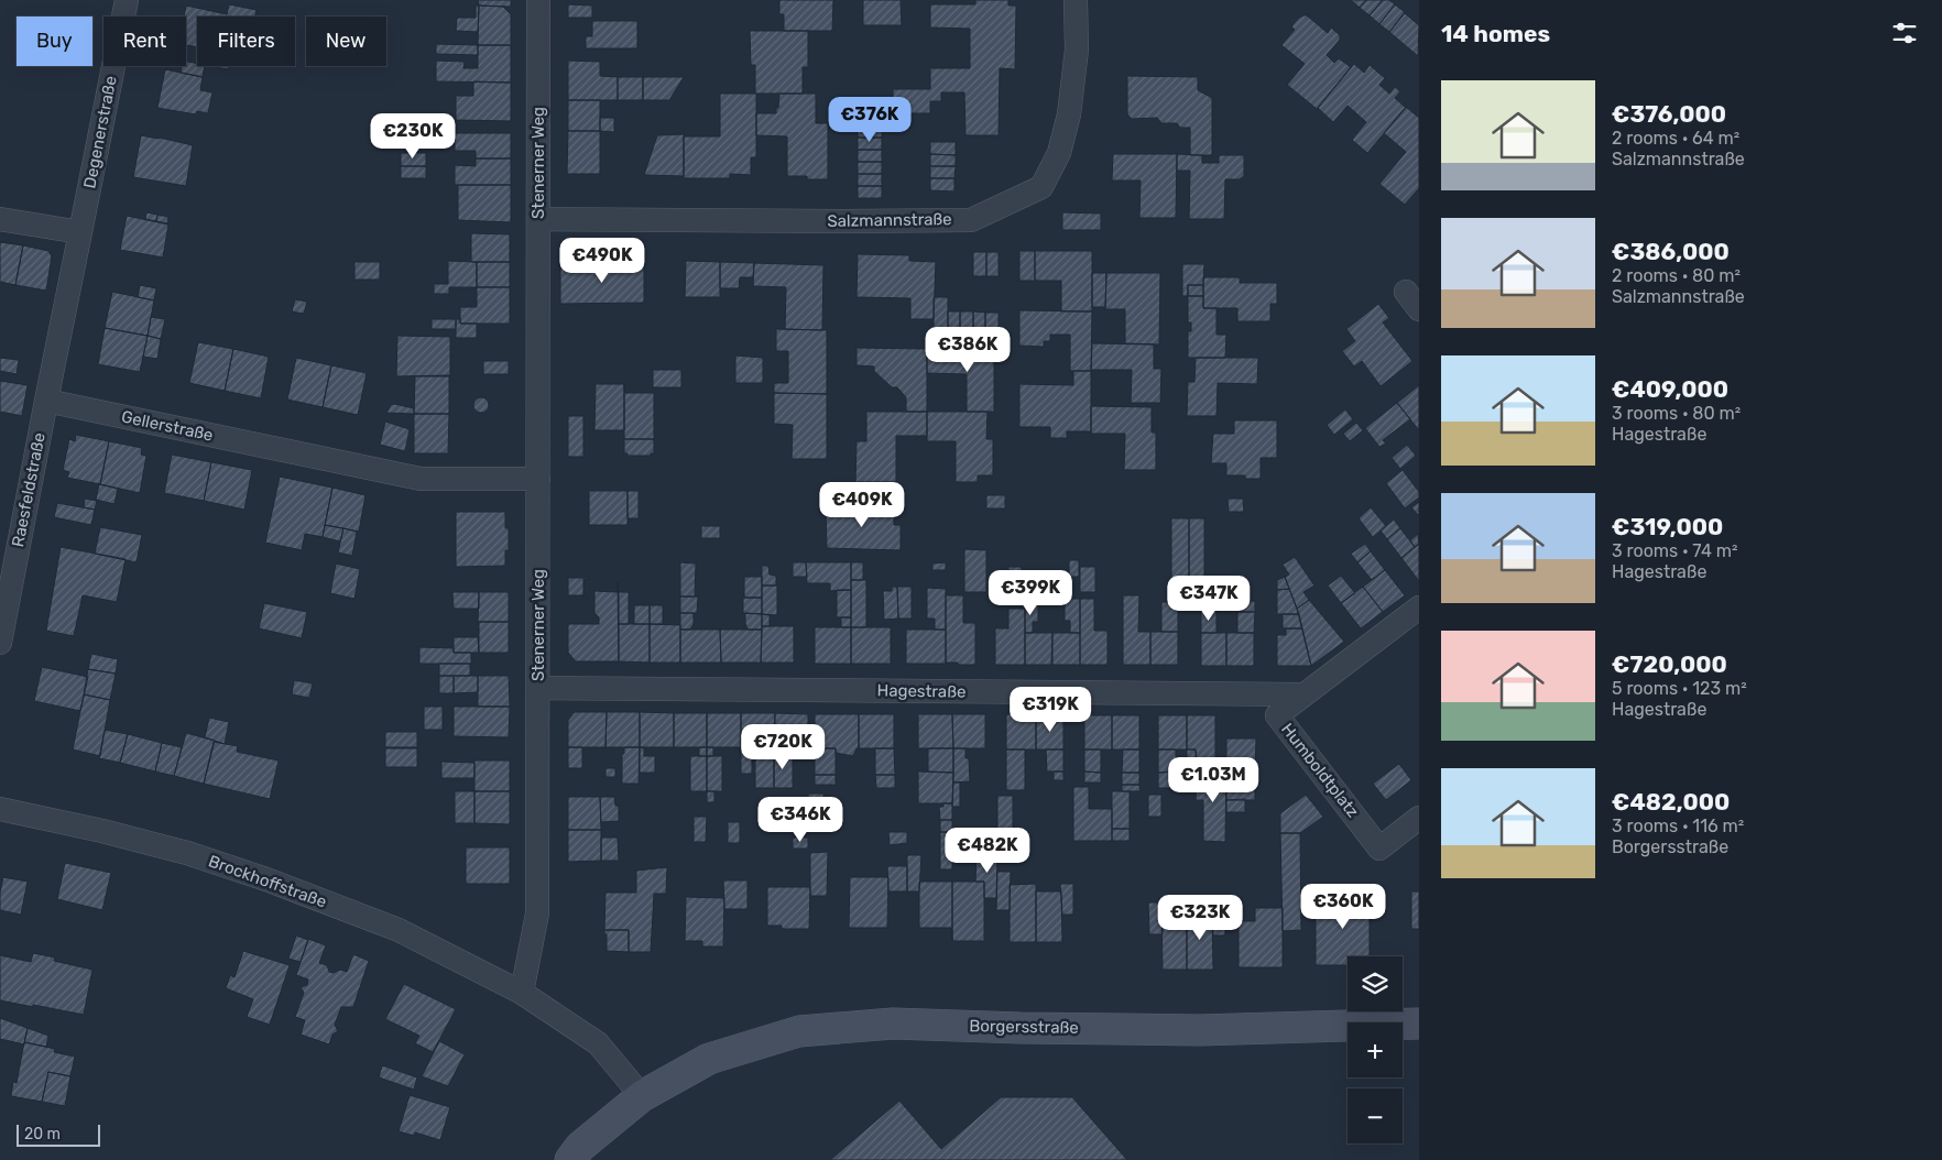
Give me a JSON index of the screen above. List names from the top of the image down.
{
  "streets": {
    "street": [
      "Degenerstraße",
      "Stenerner Weg",
      "Salzmannstraße",
      "Gellerstraße",
      "Raesfeldstraße",
      "Hagestraße",
      "Humboldtplatz",
      "Brockhoffstraße",
      "Borgersstraße"
    ]
  },
  "crossings": [
    ["Stenerner Weg", "Salzmannstraße"],
    ["Stenerner Weg", "Gellerstraße"],
    ["Stenerner Weg", "Hagestraße"],
    ["Stenerner Weg", "Brockhoffstraße"],
    ["Gellerstraße", "Raesfeldstraße"],
    ["Hagestraße", "Humboldtplatz"]
  ],
  "scale_bar": "20 m",
  "page": {
    "heading": "14 homes",
    "chip": [
      "Buy",
      "Rent",
      "Filters",
      "New"
    ],
    "list": [
      {
        "name": "€376,000",
        "note": "2 rooms · 64 m² · Salzmannstraße"
      },
      {
        "name": "€386,000",
        "note": "2 rooms · 80 m² · Salzmannstraße"
      },
      {
        "name": "€409,000",
        "note": "3 rooms · 80 m² · Hagestraße"
      },
      {
        "name": "€319,000",
        "note": "3 rooms · 74 m² · Hagestraße"
      },
      {
        "name": "€720,000",
        "note": "5 rooms · 123 m² · Hagestraße"
      },
      {
        "name": "€482,000",
        "note": "3 rooms · 116 m² · Borgersstraße"
      }
    ],
    "price": [
      "€376K",
      "€230K",
      "€490K",
      "€386K",
      "€409K",
      "€399K",
      "€347K",
      "€319K",
      "€720K",
      "€1.03M",
      "€346K",
      "€482K",
      "€360K",
      "€323K"
    ],
    "map_buttons": ["+", "−"],
    "scale": "20 m"
  }
}
